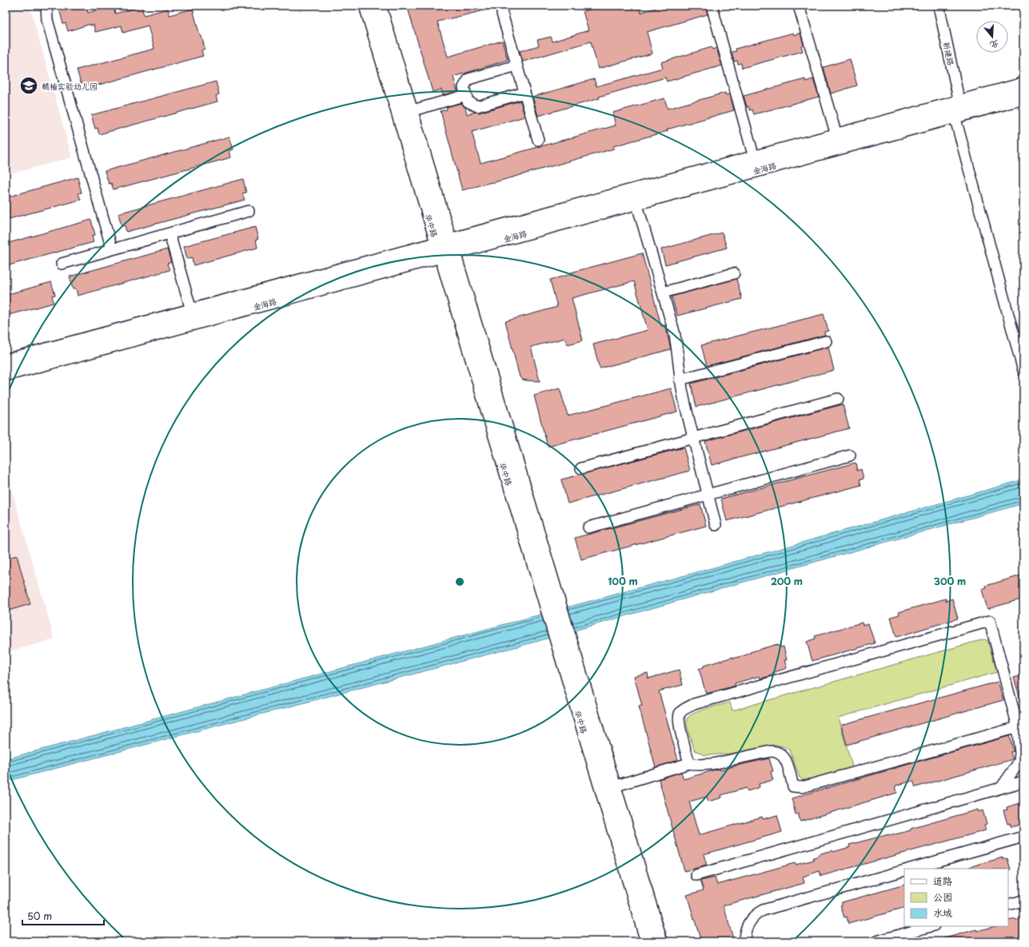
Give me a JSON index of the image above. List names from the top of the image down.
{
  "streets": {
    "main road": ["金海路", "华中路"],
    "street": ["新建路"]
  },
  "crossings": [
    ["新建路", "金海路"],
    ["金海路", "华中路"]
  ],
  "places": {
    "school or university": ["赣榆实验幼儿园"]
  },
  "legend": ["道路", "公园", "水域"],
  "scale_bar": "50 m",
  "north": "bottom",
  "rings": ["100 m", "200 m", "300 m"]
}
